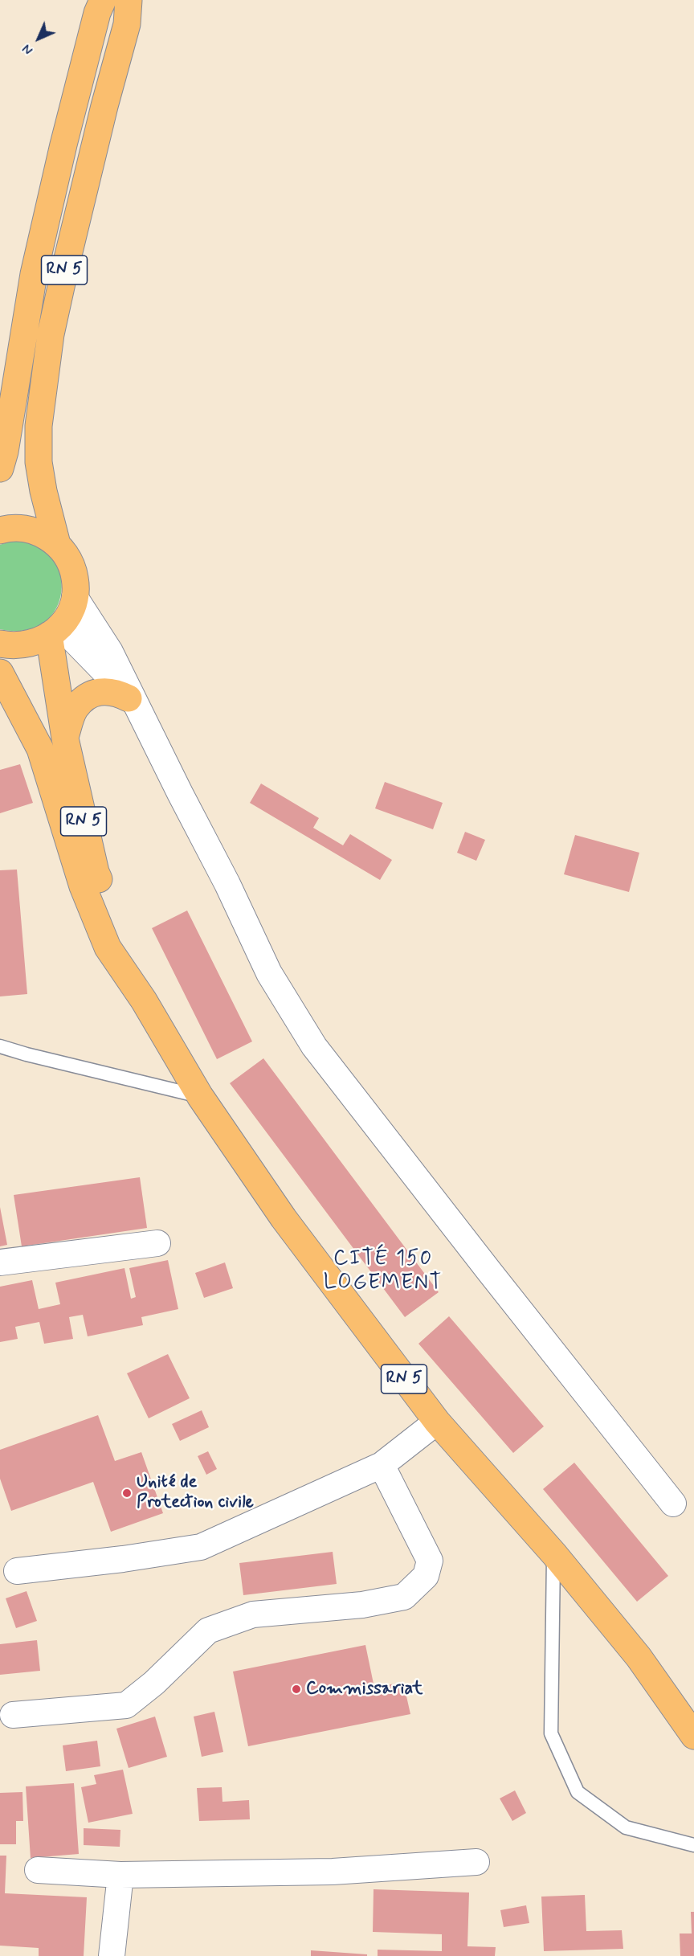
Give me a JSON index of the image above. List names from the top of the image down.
{
  "streets": {
    "main road": ["RN 5"]
  },
  "districts": ["CITÉ 150 LOGEMENT"],
  "places": ["Unité de Protection civile", "Commissariat"],
  "north": "bottom left"
}
